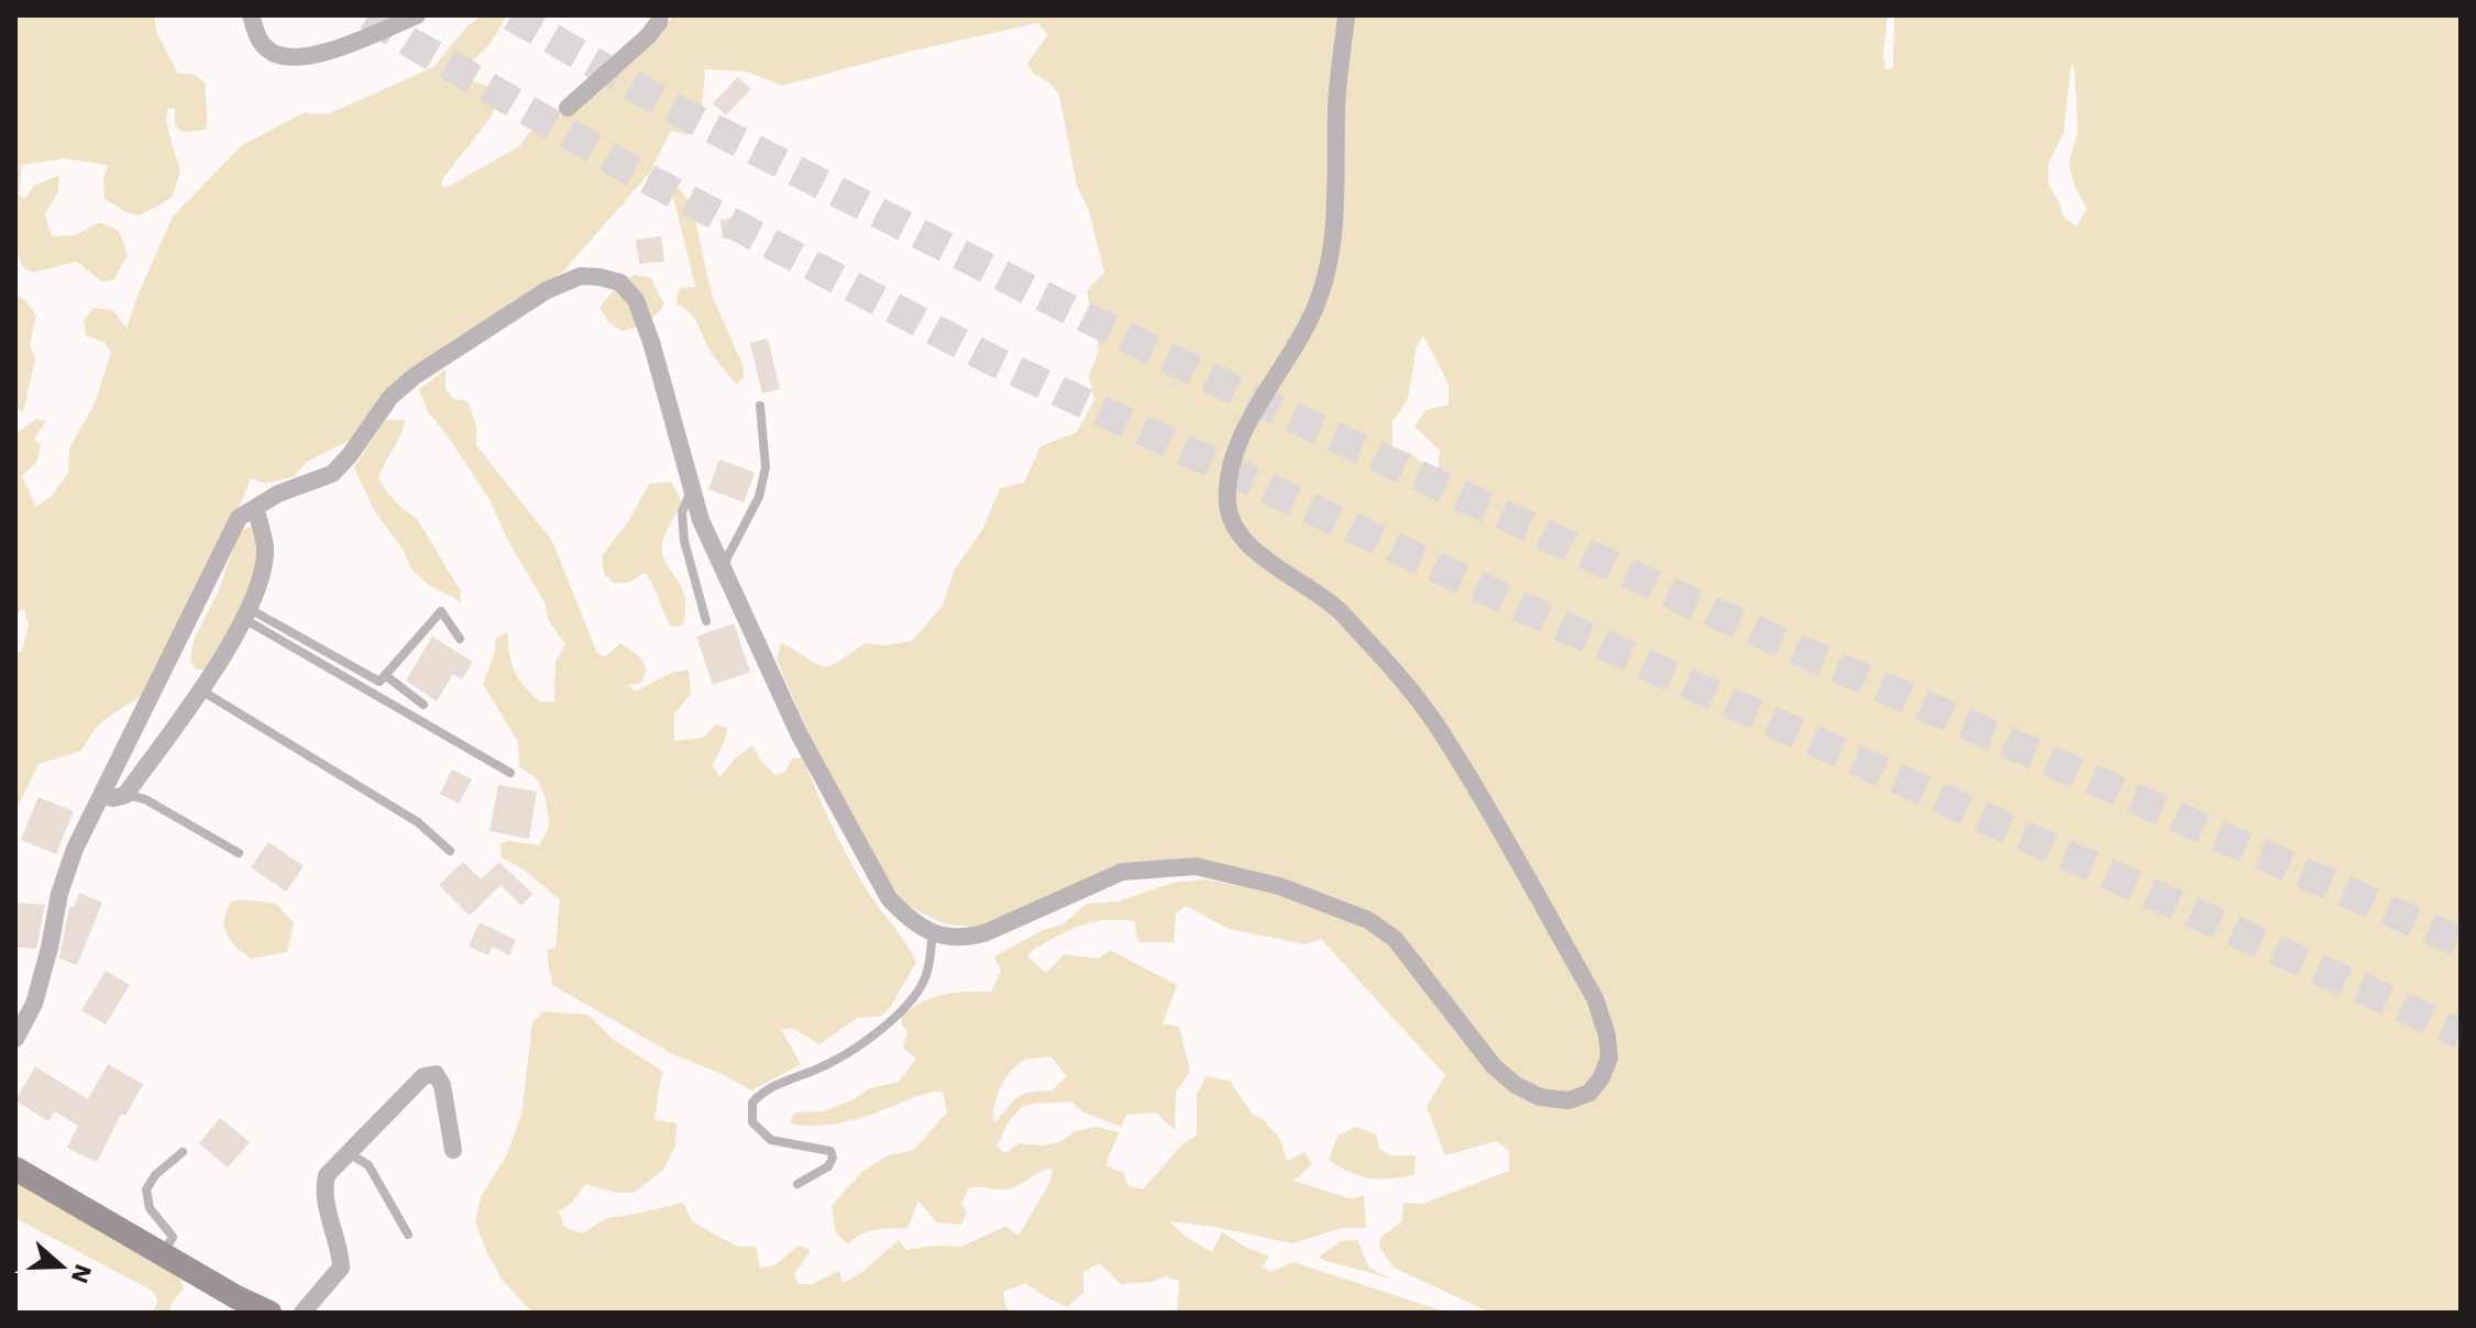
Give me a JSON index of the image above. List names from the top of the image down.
{
  "north": "right"
}
